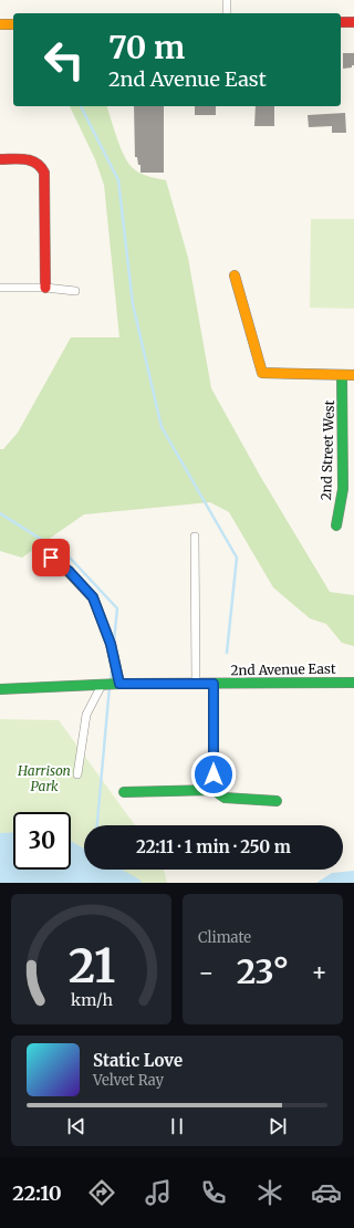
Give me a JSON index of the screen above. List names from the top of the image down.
{
  "streets": {
    "street": ["2nd Street West", "2nd Avenue East"]
  },
  "parks": ["Harrison Park"],
  "page": {
    "turn": ["70 m", "2nd Avenue East"],
    "limit": "30",
    "trip": "22:11 · 1 min · 250 m",
    "tile": "Climate",
    "heat": ["−", "23°", "+"],
    "song": ["Static Love", "Velvet Ray"],
    "tabs": "22:10",
    "gauge": ["21", "km/h"]
  }
}
